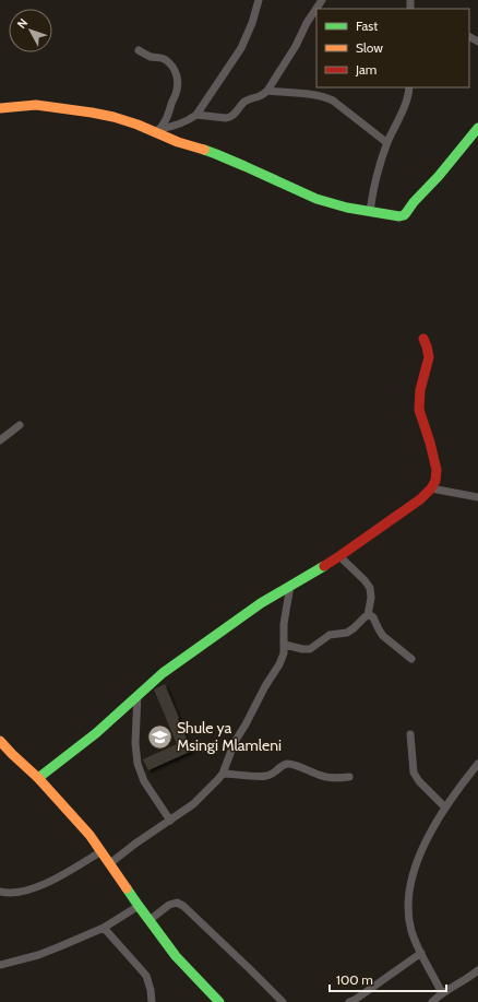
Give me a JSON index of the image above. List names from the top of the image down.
{
  "places": {
    "school or university": ["Shule ya Msingi Mlamleni"]
  },
  "legend": ["Fast", "Slow", "Jam"],
  "scale_bar": "100 m",
  "north": "top left"
}
